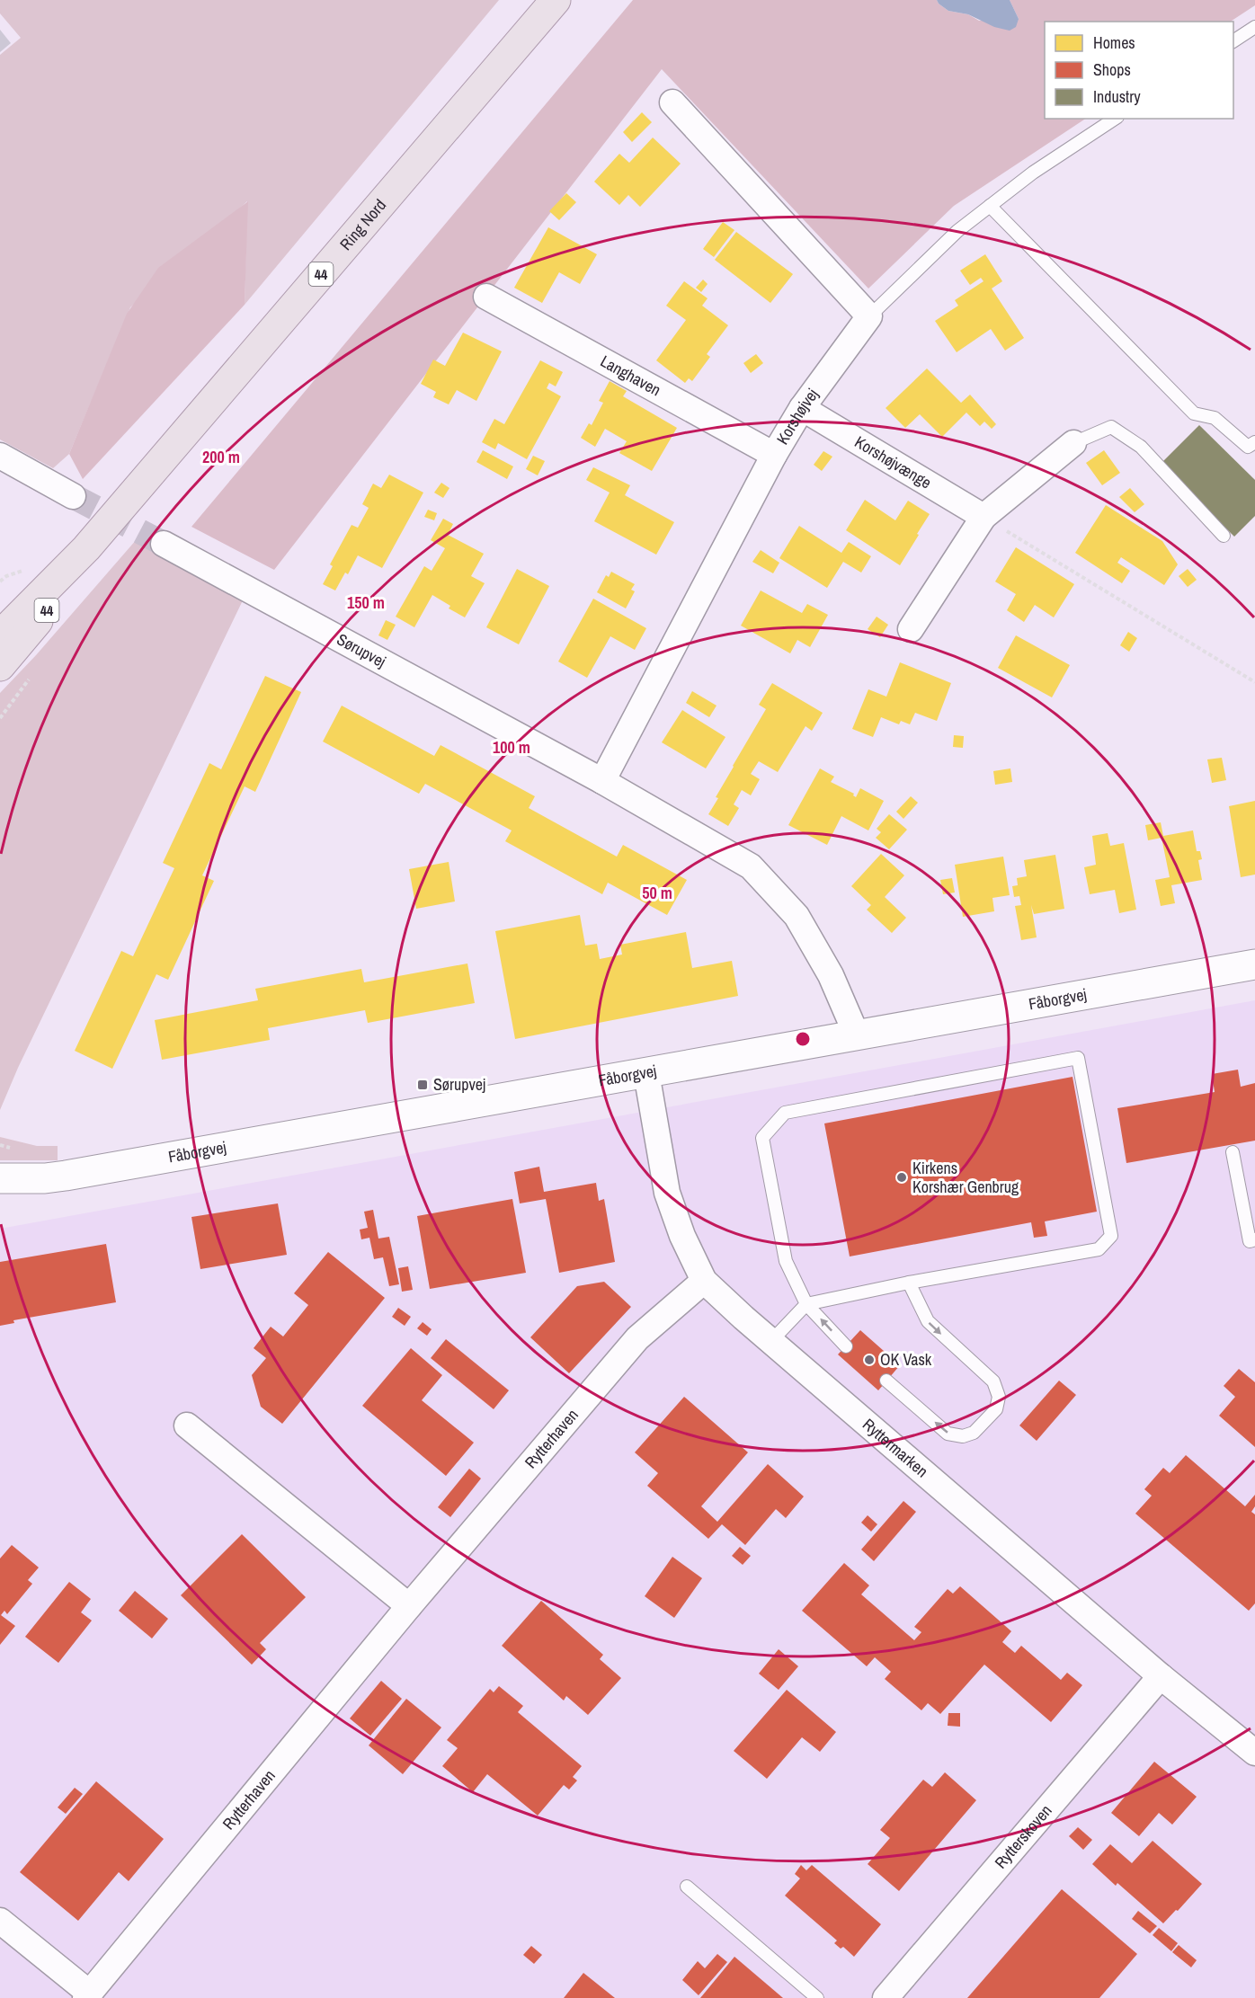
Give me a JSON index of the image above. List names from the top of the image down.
{
  "streets": {
    "main road": ["Ring Nord", "44"],
    "street": [
      "Langhaven",
      "Korshøjvej",
      "Korshøjvænge",
      "Sørupvej",
      "Fåborgvej",
      "Rytterhaven",
      "Ryttermarken",
      "Rytterskoven"
    ]
  },
  "crossings": [
    ["Langhaven", "Korshøjvej"],
    ["Korshøjvej", "Korshøjvænge"],
    ["Korshøjvej", "Sørupvej"],
    ["Sørupvej", "Fåborgvej"],
    ["Fåborgvej", "Ryttermarken"],
    ["Rytterhaven", "Ryttermarken"],
    ["Ryttermarken", "Rytterskoven"]
  ],
  "places": {
    "transit": ["Sørupvej"],
    "other": ["Kirkens Korshær Genbrug", "OK Vask"]
  },
  "legend": ["Homes", "Shops", "Industry"],
  "rings": [
    "200 m",
    "150 m",
    "100 m",
    "50 m"
  ]
}
